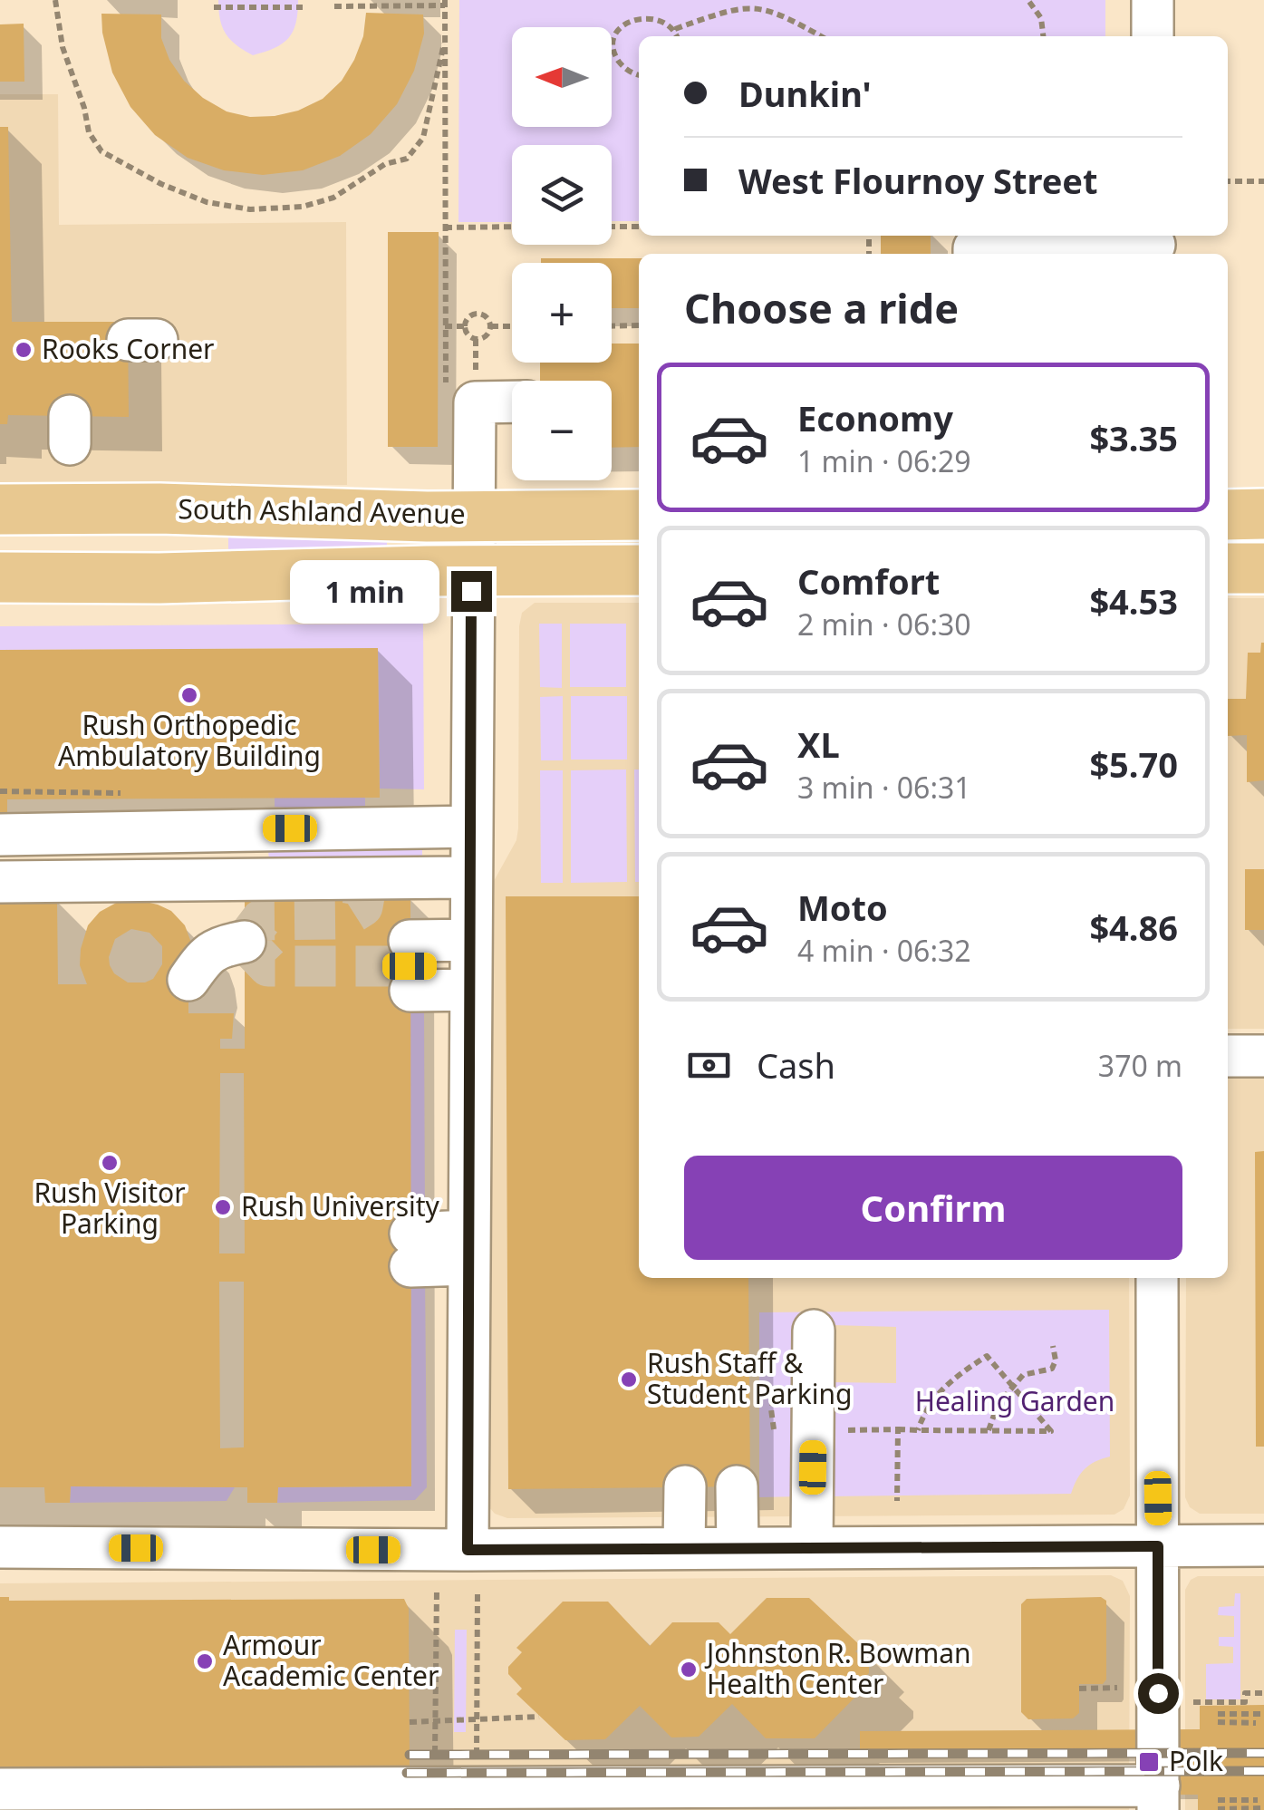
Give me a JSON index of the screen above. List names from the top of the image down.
{
  "streets": {
    "main road": ["South Ashland Avenue"]
  },
  "parks": ["Healing Garden"],
  "places": {
    "other": [
      "Rooks Corner",
      "Rush Orthopedic Ambulatory Building",
      "Rush Visitor Parking",
      "Rush University",
      "Rush Staff & Student Parking",
      "Armour Academic Center",
      "Johnston R. Bowman Health Center"
    ],
    "transit": ["Polk"]
  },
  "north": "left",
  "page": {
    "map_buttons": ["+", "−"],
    "banner": ["Dunkin'", "West Flournoy Street"],
    "heading": "Choose a ride",
    "list": [
      {
        "name": "Economy",
        "note": "1 min · 06:29",
        "value": "$3.35"
      },
      {
        "name": "Comfort",
        "note": "2 min · 06:30",
        "value": "$4.53"
      },
      {
        "name": "XL",
        "note": "3 min · 06:31",
        "value": "$5.70"
      },
      {
        "name": "Moto",
        "note": "4 min · 06:32",
        "value": "$4.86"
      }
    ],
    "bubble": "1 min",
    "pay": ["Cash", "370 m"],
    "buttons": "Confirm"
  }
}
